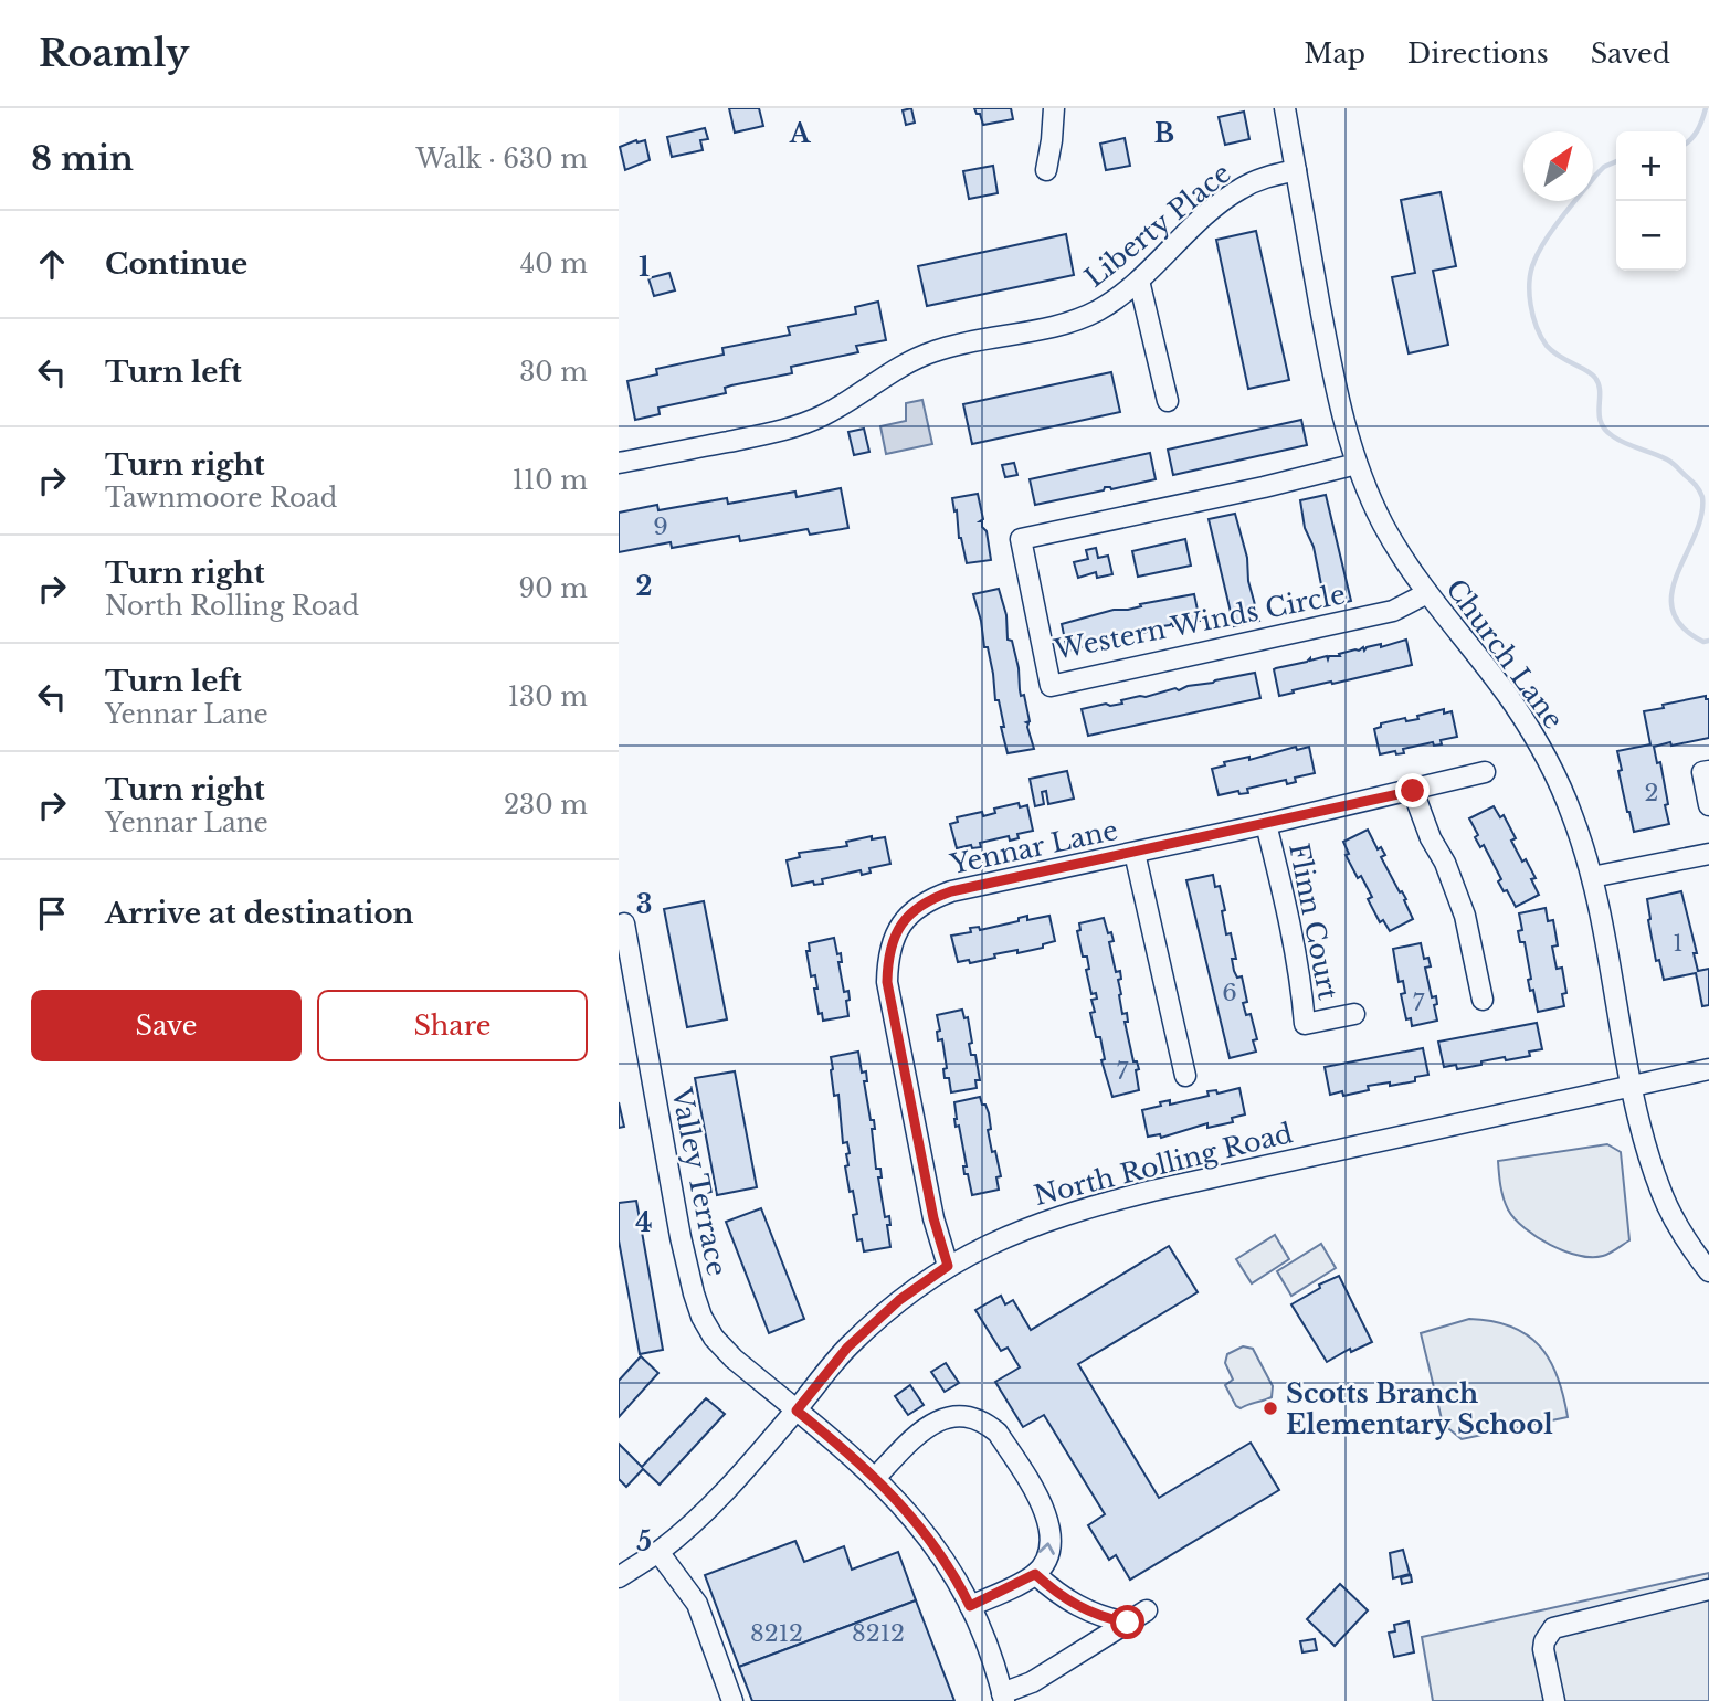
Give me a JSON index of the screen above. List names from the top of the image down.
{
  "streets": {
    "street": [
      "Liberty Place",
      "Western Winds Circle",
      "Church Lane",
      "Yennar Lane",
      "Flinn Court",
      "North Rolling Road",
      "Valley Terrace"
    ]
  },
  "crossings": [
    ["Liberty Place", "Church Lane"],
    ["Western Winds Circle", "Church Lane"],
    ["Church Lane", "North Rolling Road"],
    ["Yennar Lane", "Flinn Court"],
    ["Yennar Lane", "North Rolling Road"],
    ["North Rolling Road", "Valley Terrace"]
  ],
  "places": ["Scotts Branch Elementary School"],
  "house_numbers": [
    "9",
    "2",
    "1",
    "6",
    "7",
    "7",
    "8212",
    "8212"
  ],
  "north": "top right",
  "page": {
    "header": "Roamly",
    "nav": ["Map", "Directions", "Saved"],
    "heading": ["8 min", "Walk · 630 m"],
    "map_buttons": ["+", "−"],
    "list": [
      ["Continue", "40 m"],
      ["Turn left", "30 m"],
      ["Turn right", "Tawnmoore Road", "110 m"],
      ["Turn right", "North Rolling Road", "90 m"],
      ["Turn left", "Yennar Lane", "130 m"],
      ["Turn right", "Yennar Lane", "230 m"],
      "Arrive at destination"
    ],
    "buttons": ["Save", "Share"]
  },
  "grid": {
    "columns": ["A", "B"],
    "rows": [
      "1",
      "2",
      "3",
      "4",
      "5"
    ]
  }
}
